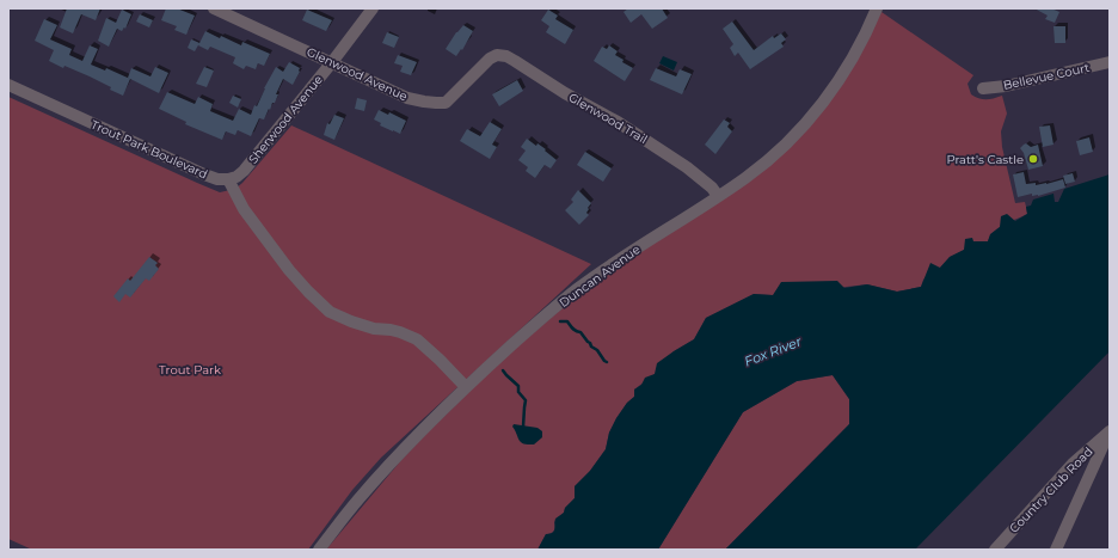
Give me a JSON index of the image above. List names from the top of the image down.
{
  "streets": {
    "street": [
      "Glenwood Avenue",
      "Bellevue Court",
      "Glenwood Trail",
      "Sherwood Avenue",
      "Trout Park Boulevard",
      "Duncan Avenue",
      "Country Club Road"
    ]
  },
  "crossings": [
    ["Glenwood Avenue", "Glenwood Trail"],
    ["Glenwood Avenue", "Sherwood Avenue"],
    ["Glenwood Trail", "Duncan Avenue"],
    ["Sherwood Avenue", "Trout Park Boulevard"]
  ],
  "water": ["Fox River"],
  "parks": ["Trout Park"],
  "places": ["Pratt's Castle"]
}
